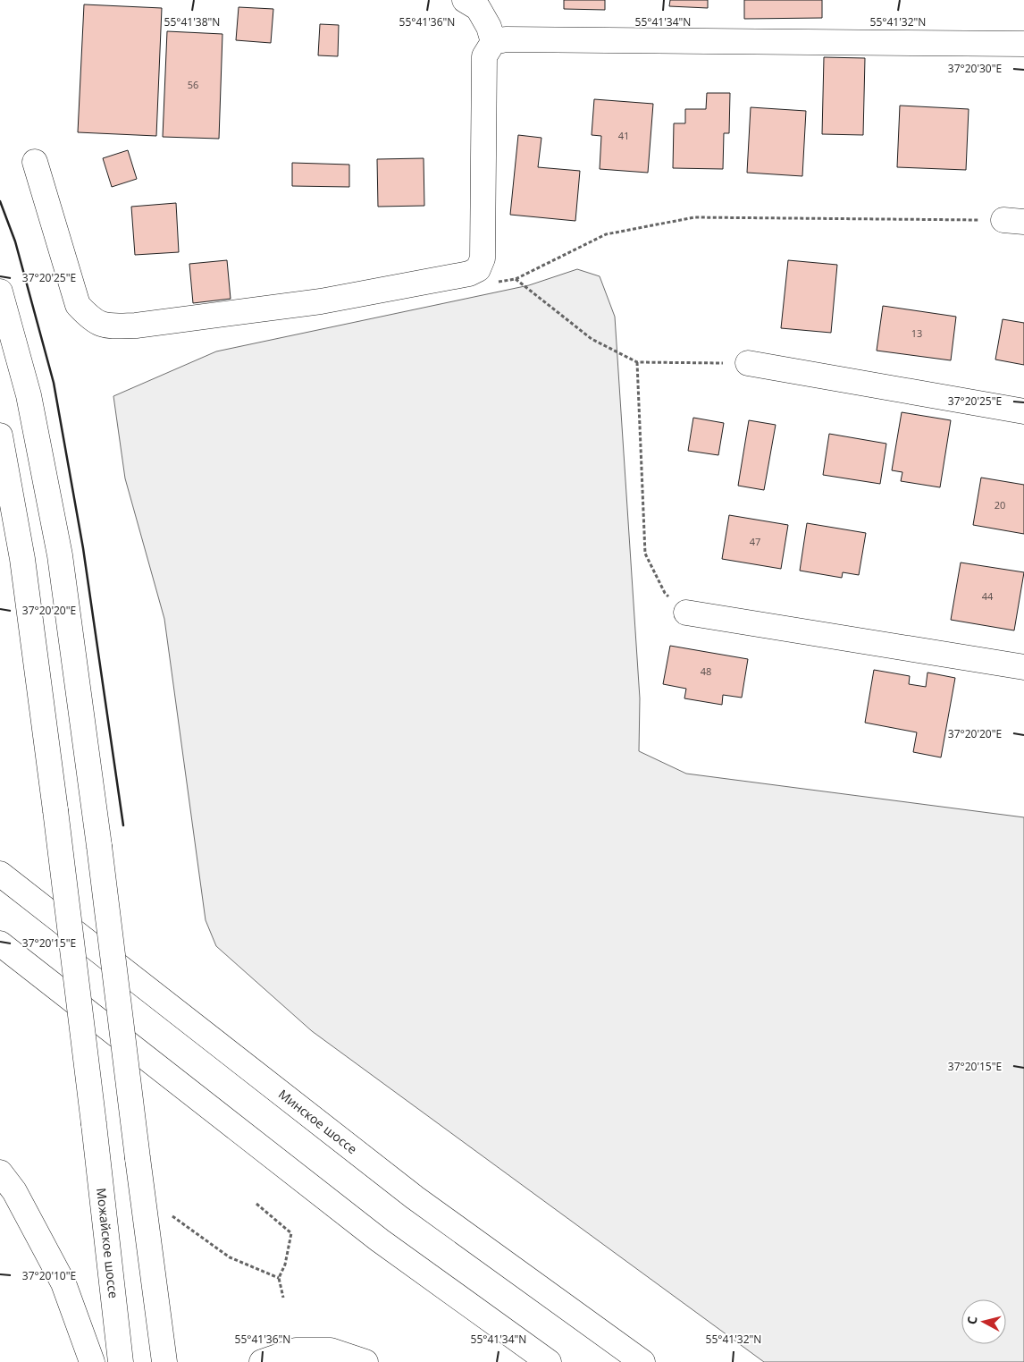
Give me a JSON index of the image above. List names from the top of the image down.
{
  "streets": {
    "main road": ["Минское шоссе", "Можайское шоссе"]
  },
  "house_numbers": [
    "56",
    "41",
    "13",
    "20",
    "47",
    "44",
    "48"
  ],
  "north": "left",
  "coordinates": [
    "55°41'38\"N",
    "55°41'36\"N",
    "55°41'34\"N",
    "55°41'32\"N",
    "37°20'30\"E",
    "37°20'25\"E",
    "37°20'20\"E",
    "37°20'15\"E",
    "37°20'10\"E"
  ]
}
